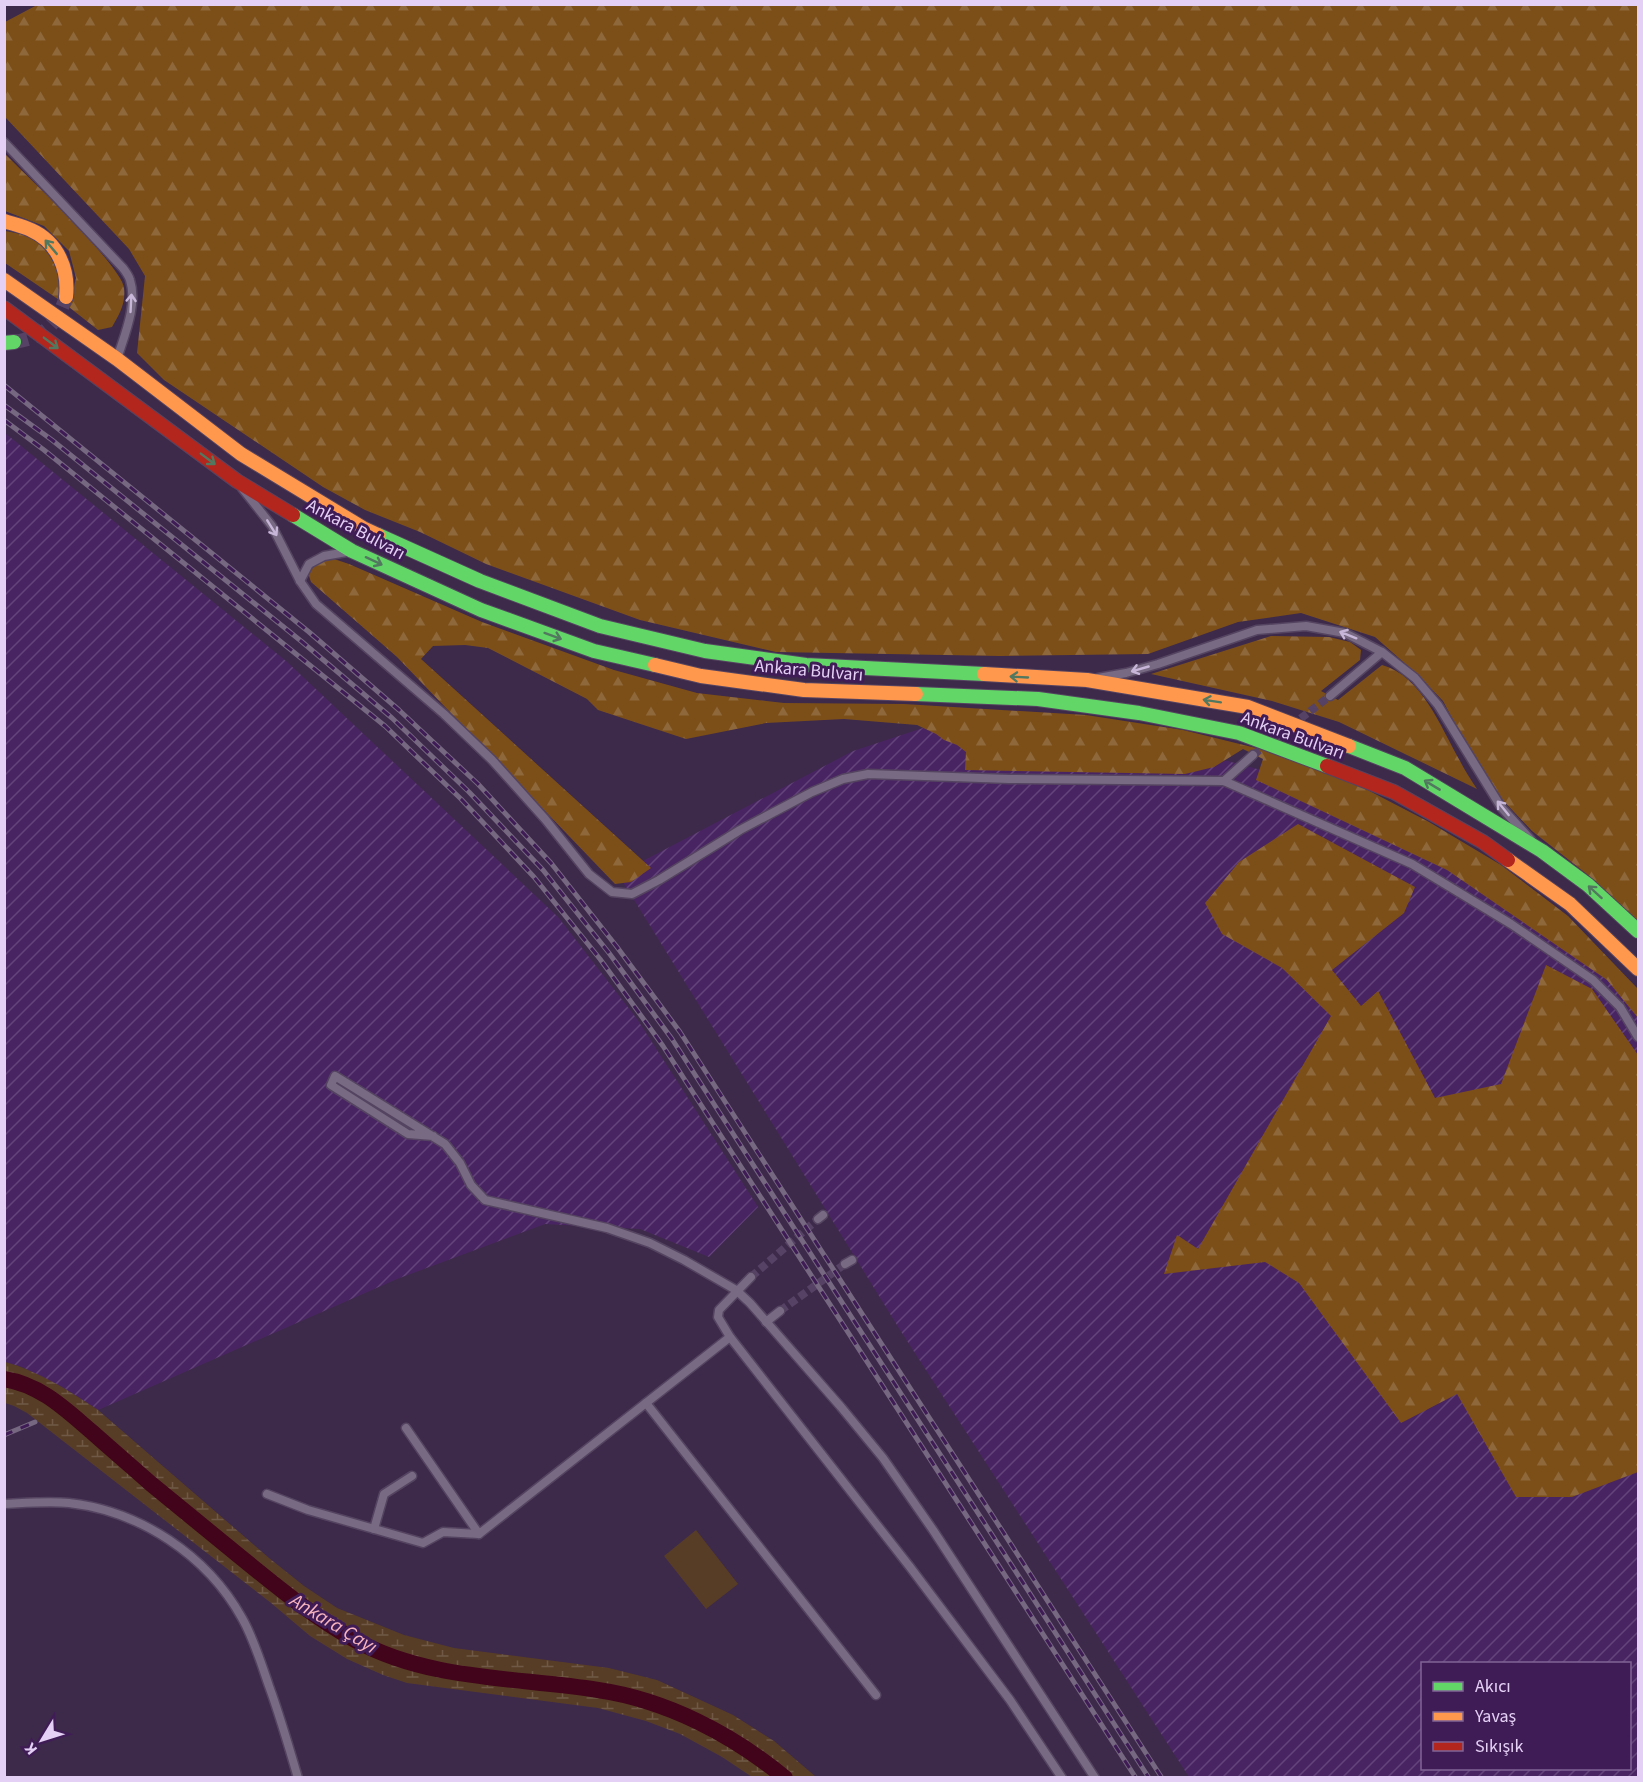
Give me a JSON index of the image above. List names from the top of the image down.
{
  "streets": {
    "main road": ["Ankara Bulvarı"]
  },
  "water": ["Ankara Çayı"],
  "legend": ["Akıcı", "Yavaş", "Sıkışık"],
  "north": "bottom left"
}
